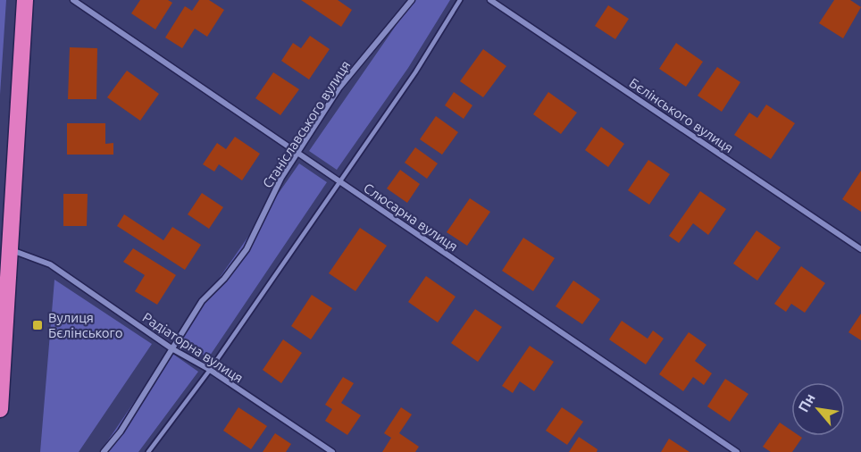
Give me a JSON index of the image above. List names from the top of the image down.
{
  "streets": {
    "street": [
      "Бєлінського вулиця",
      "Станіславського вулиця",
      "Слюсарна вулиця",
      "Радіаторна вулиця"
    ]
  },
  "crossings": [
    ["Станіславського вулиця", "Слюсарна вулиця"],
    ["Станіславського вулиця", "Радіаторна вулиця"]
  ],
  "places": {
    "transit": ["Вулиця Бєлінського"]
  },
  "north": "top left"
}
